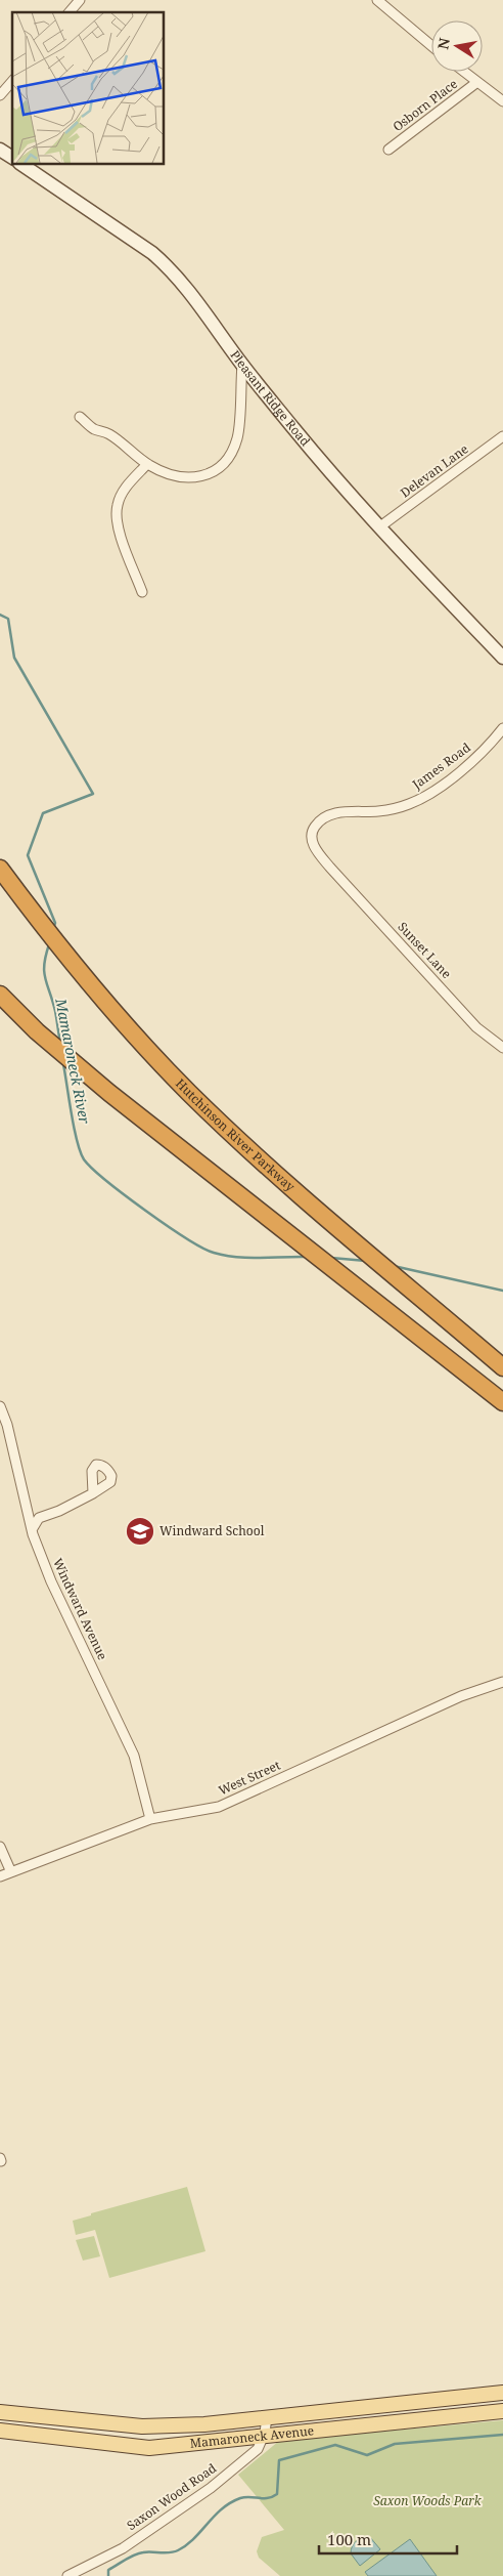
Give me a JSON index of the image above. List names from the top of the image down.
{
  "streets": {
    "highway": ["Hutchinson River Parkway"],
    "main road": ["Mamaroneck Avenue"],
    "street": [
      "Osborn Place",
      "Pleasant Ridge Road",
      "Delevan Lane",
      "James Road",
      "Sunset Lane",
      "Windward Avenue",
      "West Street",
      "Saxon Wood Road"
    ]
  },
  "crossings": [
    ["Pleasant Ridge Road", "Delevan Lane"],
    ["James Road", "Sunset Lane"],
    ["Windward Avenue", "West Street"],
    ["Mamaroneck Avenue", "Saxon Wood Road"]
  ],
  "water": ["Mamaroneck River"],
  "parks": ["Saxon Woods Park"],
  "places": {
    "school or university": ["Windward School"]
  },
  "scale_bar": "100 m",
  "north": "left"
}
